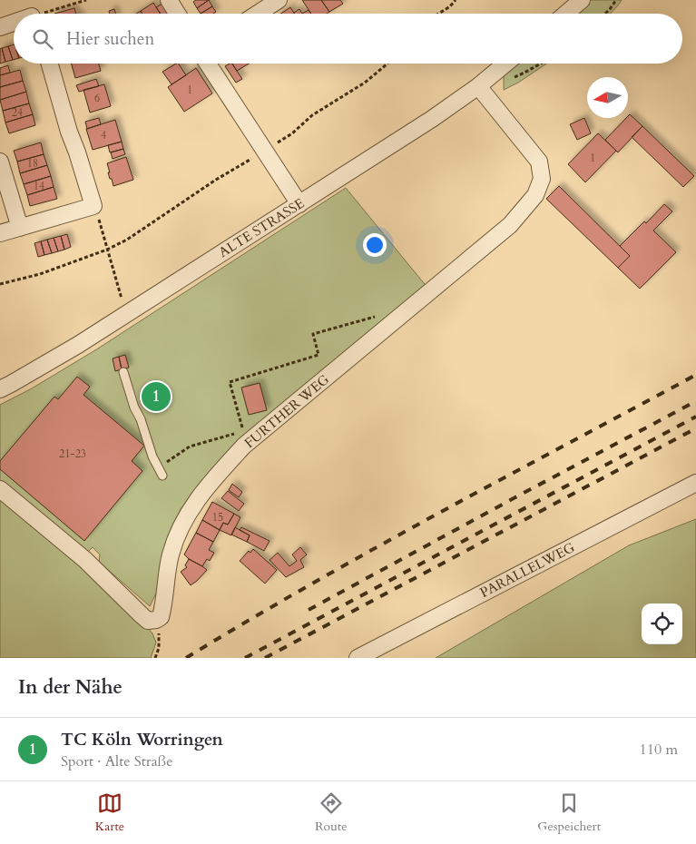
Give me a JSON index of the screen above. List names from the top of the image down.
{
  "streets": {
    "street": ["ALTE STRASSE", "FURTHER WEG", "PARALLELWEG"]
  },
  "crossings": [
    ["ALTE STRASSE", "FURTHER WEG"]
  ],
  "house_numbers": [
    "1",
    "6",
    "24",
    "4",
    "1",
    "18",
    "14",
    "21-23",
    "15"
  ],
  "north": "left",
  "page": {
    "search": "Hier suchen",
    "pins": "1",
    "heading": "In der Nähe",
    "list": [
      {
        "mark": "1",
        "name": "TC Köln Worringen",
        "note": "Sport · Alte Straße",
        "value": "110 m"
      }
    ],
    "nav": ["Karte", "Route", "Gespeichert"]
  }
}
